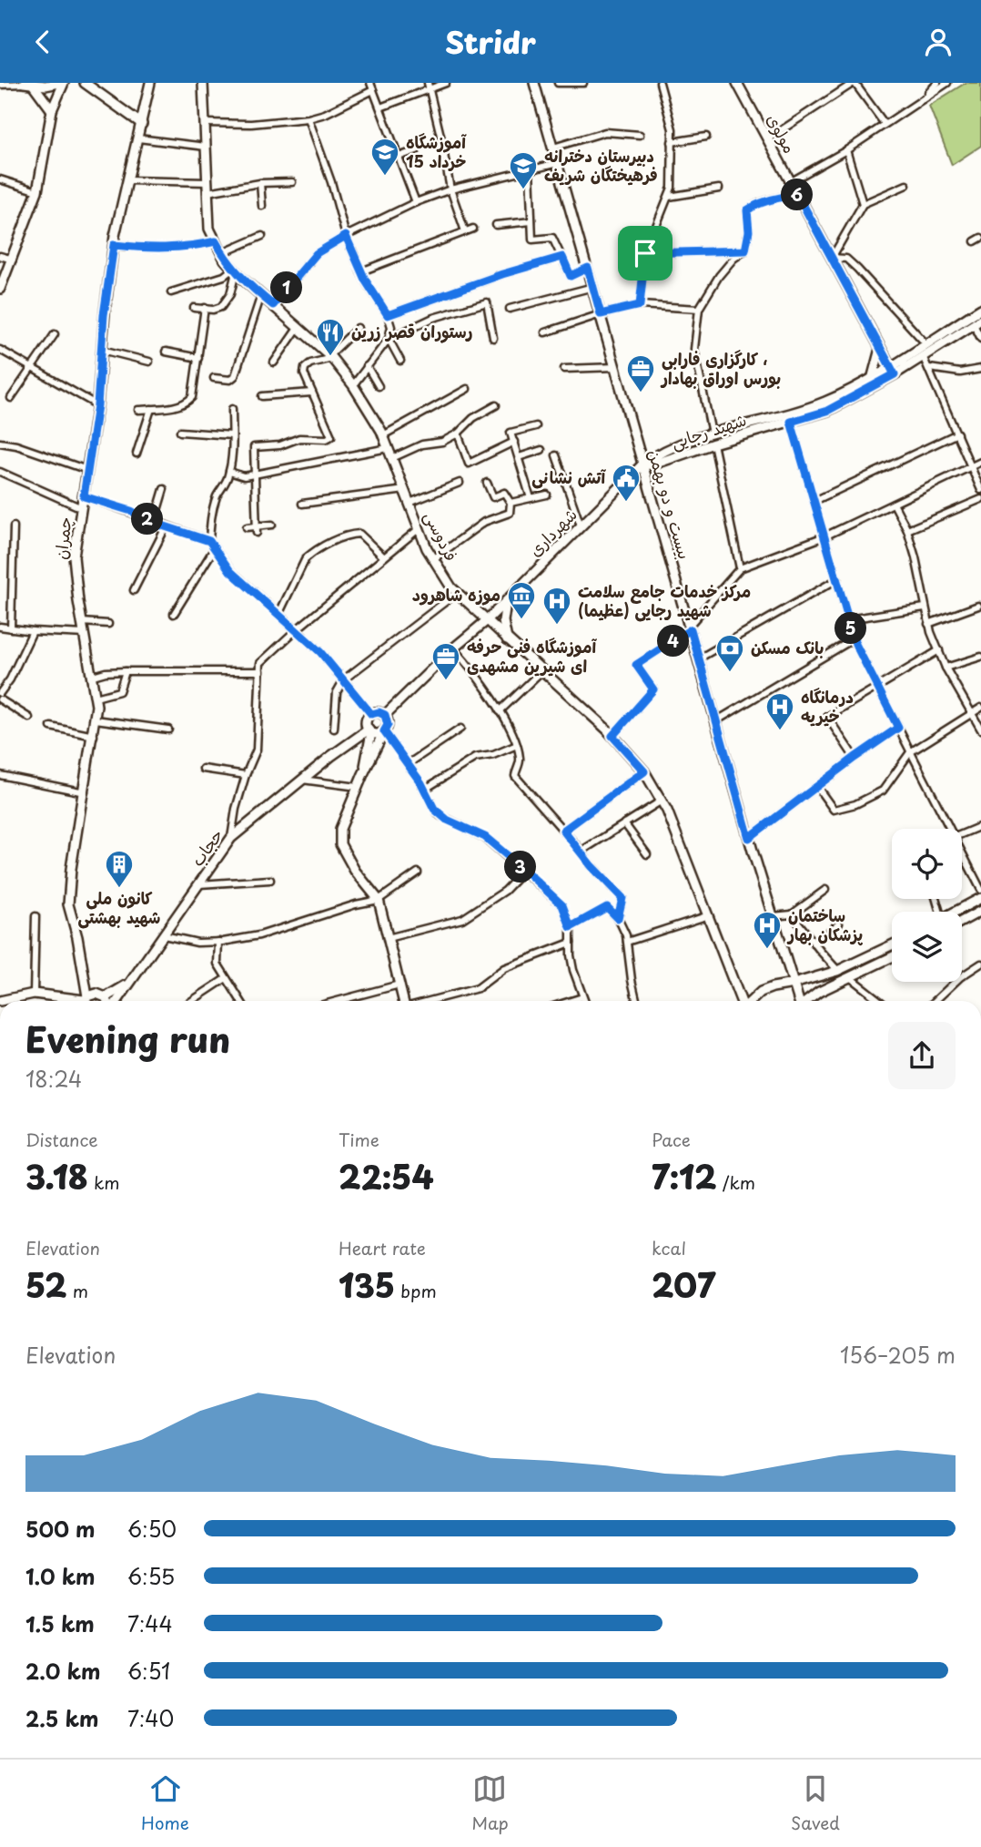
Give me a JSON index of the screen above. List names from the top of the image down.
{
  "streets": {
    "street": [
      "مولوی",
      "شهید رجایی",
      "بیست و دو بهمن",
      "شهرداری",
      "فردوسی",
      "چمران",
      "حجاب"
    ]
  },
  "crossings": [
    ["مولوی", "شهید رجایی"],
    ["شهید رجایی", "بیست و دو بهمن"],
    ["شهید رجایی", "شهرداری"],
    ["بیست و دو بهمن", "شهرداری"],
    ["شهرداری", "فردوسی"]
  ],
  "places": {
    "school or university": ["آموزشگاه 15 خرداد", "دبیرستان دخترانه فرهیختگان شریف"],
    "restaurant": ["رستوران قصر زرین"],
    "office": ["کارگزاری فارابی ، بورس اوراق بهادار", "آموزشگاه فنی حرفه ای شیرین مشهدی"],
    "public building": ["آتش نشانی"],
    "museum": ["موزه شاهرود"],
    "hospital": ["مرکز خدمات جامع سلامت شهید رجایی (عظیما)", "درمانگاه خیریه", "ساختمان پزشکان بهار"],
    "bank": ["بانک مسکن"],
    "building": ["کانون ملی شهید بهشتی"]
  },
  "page": {
    "header": "Stridr",
    "pins": [
      "6",
      "1",
      "2",
      "5",
      "4",
      "3"
    ],
    "heading": ["Evening run", "18:24"],
    "stats": [
      ["Distance", "3.18 km"],
      ["Time", "22:54"],
      ["Pace", "7:12 /km"],
      ["Elevation", "52 m"],
      ["Heart rate", "135 bpm"],
      ["kcal", "207"]
    ],
    "chart": ["Elevation", "156–205 m"],
    "list": [
      {
        "name": "500 m",
        "note": "6:50"
      },
      {
        "name": "1.0 km",
        "note": "6:55"
      },
      {
        "name": "1.5 km",
        "note": "7:44"
      },
      {
        "name": "2.0 km",
        "note": "6:51"
      },
      {
        "name": "2.5 km",
        "note": "7:40"
      }
    ],
    "tabs": ["Home", "Map", "Saved"]
  }
}
